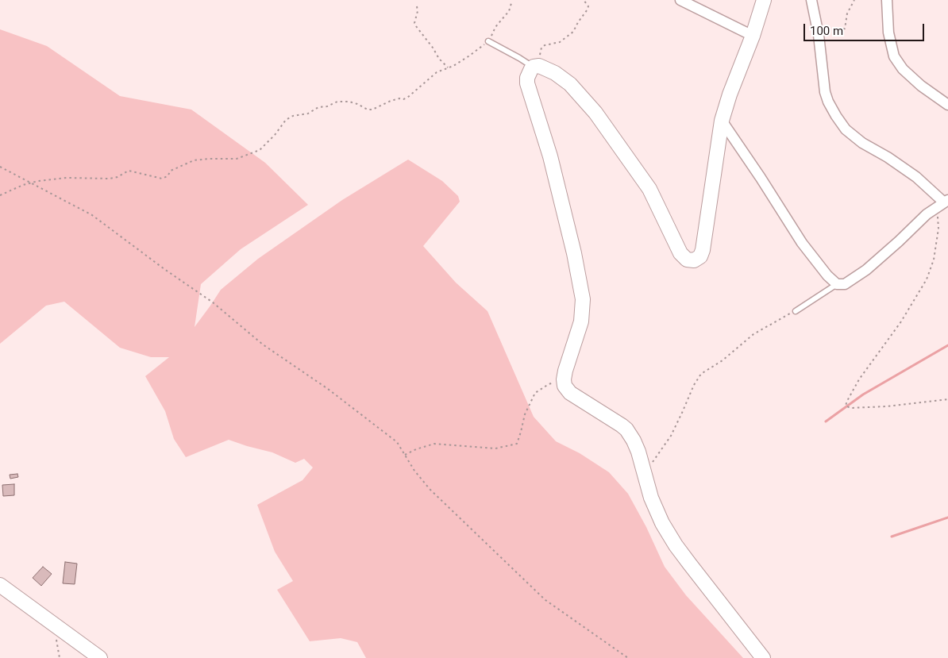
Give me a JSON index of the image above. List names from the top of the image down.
{
  "scale_bar": "100 m"
}
